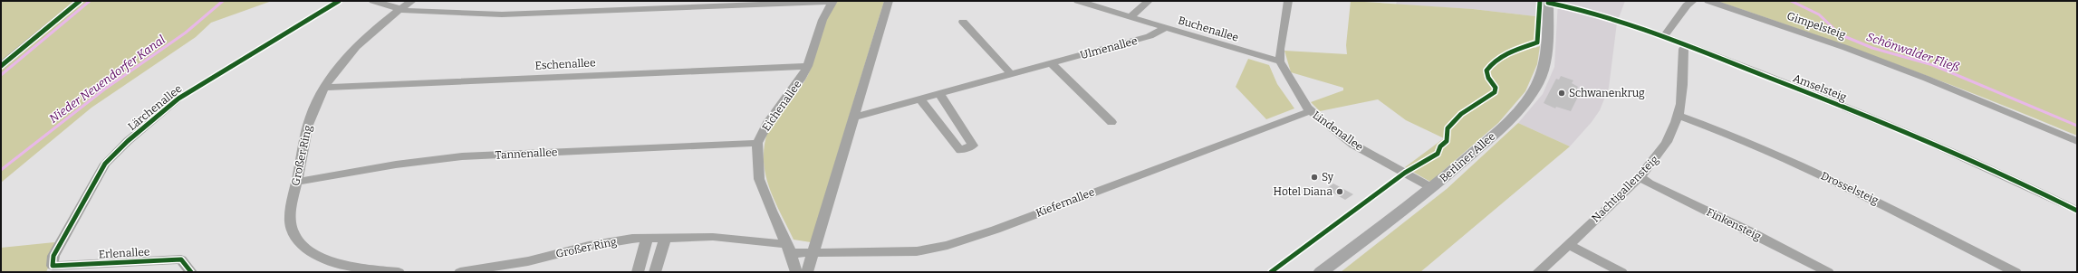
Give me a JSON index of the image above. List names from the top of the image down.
{
  "streets": {
    "main road": ["Berliner Allee"],
    "street": [
      "Gimpelsteig",
      "Buchenallee",
      "Ulmenallee",
      "Eschenallee",
      "Amselsteig",
      "Eichenallee",
      "Lärchenallee",
      "Lindenallee",
      "Tannenallee",
      "Großer Ring",
      "Drosselsteig",
      "Nachtigallensteig",
      "Kiefernallee",
      "Finkensteig",
      "Erlenallee"
    ]
  },
  "crossings": [
    ["Buchenallee", "Ulmenallee"],
    ["Buchenallee", "Lindenallee"],
    ["Eschenallee", "Eichenallee"],
    ["Eschenallee", "Großer Ring"],
    ["Amselsteig", "Berliner Allee"],
    ["Amselsteig", "Nachtigallensteig"],
    ["Eichenallee", "Tannenallee"],
    ["Eichenallee", "Großer Ring"],
    ["Lärchenallee", "Erlenallee"],
    ["Lindenallee", "Berliner Allee"],
    ["Lindenallee", "Kiefernallee"],
    ["Tannenallee", "Großer Ring"],
    ["Drosselsteig", "Nachtigallensteig"],
    ["Nachtigallensteig", "Finkensteig"]
  ],
  "water": ["Schönwalder Fließ", "Nieder Neuendorfer Kanal"],
  "places": ["Schwanenkrug", "Sy", "Hotel Diana"]
}
